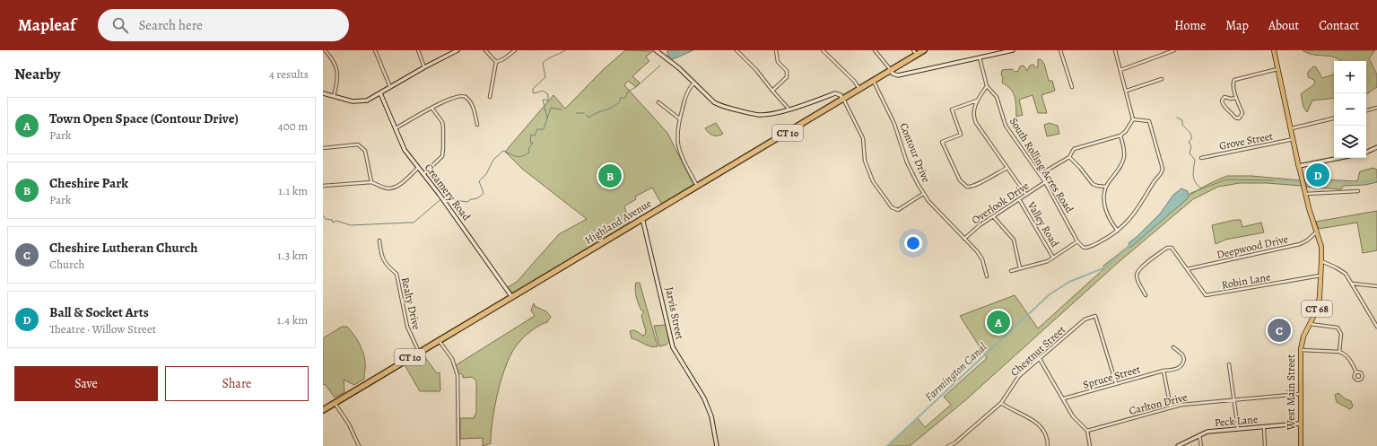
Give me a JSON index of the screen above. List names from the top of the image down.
{
  "streets": {
    "highway": ["CT 10", "Highland Avenue"],
    "main road": ["CT 68", "West Main Street"],
    "street": [
      "Grove Street",
      "Contour Drive",
      "South Rolling Acres Road",
      "Creamery Road",
      "Overlook Drive",
      "Valley Road",
      "Deepwood Drive",
      "Robin Lane",
      "Realty Drive",
      "Jarvis Street",
      "Chestnut Street",
      "Spruce Street",
      "Carlton Drive",
      "Peck Lane"
    ]
  },
  "crossings": [
    ["Grove Street", "West Main Street"],
    ["Contour Drive", "Overlook Drive"],
    ["Contour Drive", "Highland Avenue"],
    ["South Rolling Acres Road", "Overlook Drive"],
    ["Creamery Road", "Highland Avenue"],
    ["Overlook Drive", "Valley Road"],
    ["Highland Avenue", "Realty Drive"],
    ["Highland Avenue", "Jarvis Street"],
    ["Deepwood Drive", "Robin Lane"],
    ["Deepwood Drive", "West Main Street"],
    ["Robin Lane", "West Main Street"],
    ["Chestnut Street", "Spruce Street"],
    ["West Main Street", "Carlton Drive"],
    ["West Main Street", "Peck Lane"]
  ],
  "water": ["Farmington Canal"],
  "page": {
    "header": "Mapleaf",
    "search": "Search here",
    "nav": [
      "Home",
      "Map",
      "About",
      "Contact"
    ],
    "heading": ["Nearby", "4 results"],
    "map_buttons": ["+", "−"],
    "list": [
      {
        "mark": "A",
        "name": "Town Open Space (Contour Drive)",
        "note": "Park",
        "value": "400 m"
      },
      {
        "mark": "B",
        "name": "Cheshire Park",
        "note": "Park",
        "value": "1.1 km"
      },
      {
        "mark": "C",
        "name": "Cheshire Lutheran Church",
        "note": "Church",
        "value": "1.3 km"
      },
      {
        "mark": "D",
        "name": "Ball & Socket Arts",
        "note": "Theatre · Willow Street",
        "value": "1.4 km"
      }
    ],
    "pins": [
      "D",
      "B",
      "A",
      "C"
    ],
    "buttons": ["Save", "Share"]
  }
}
